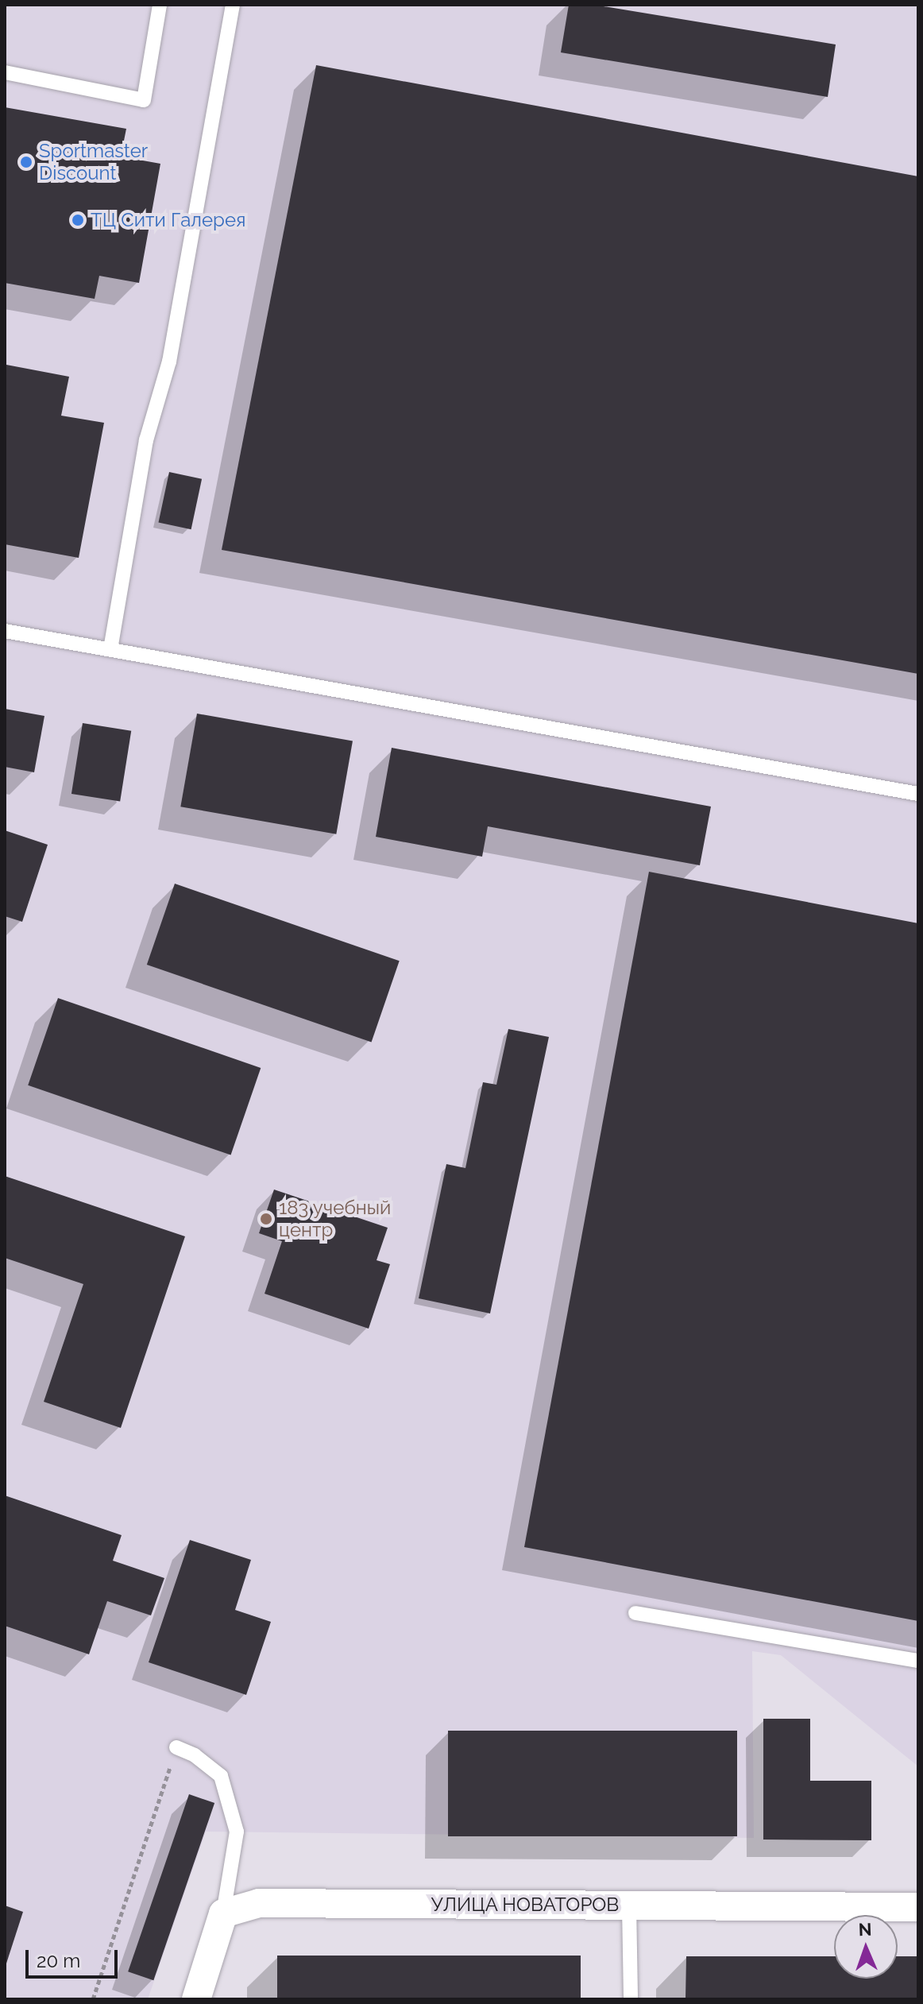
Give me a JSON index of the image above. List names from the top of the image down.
{
  "streets": {
    "street": ["УЛИЦА НОВАТОРОВ"]
  },
  "places": ["Sportmaster Discount", "ТЦ Сити Галерея", "183 учебный центр"],
  "scale_bar": "20 m",
  "north": "top"
}
